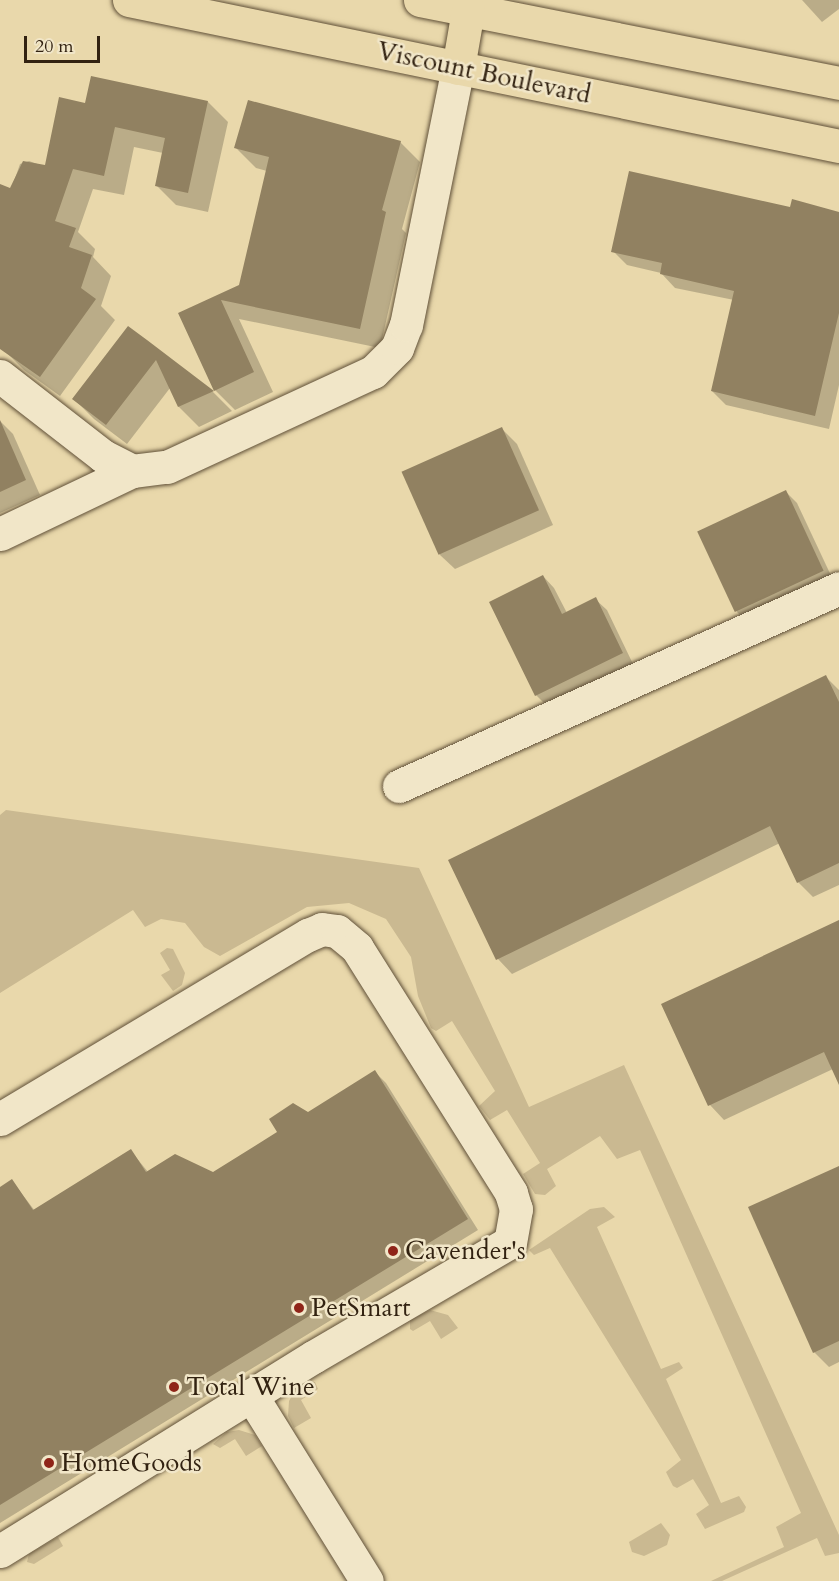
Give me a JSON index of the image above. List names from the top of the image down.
{
  "streets": {
    "main road": ["Viscount Boulevard"]
  },
  "places": [
    "Cavender's",
    "PetSmart",
    "Total Wine",
    "HomeGoods"
  ],
  "scale_bar": "20 m"
}
